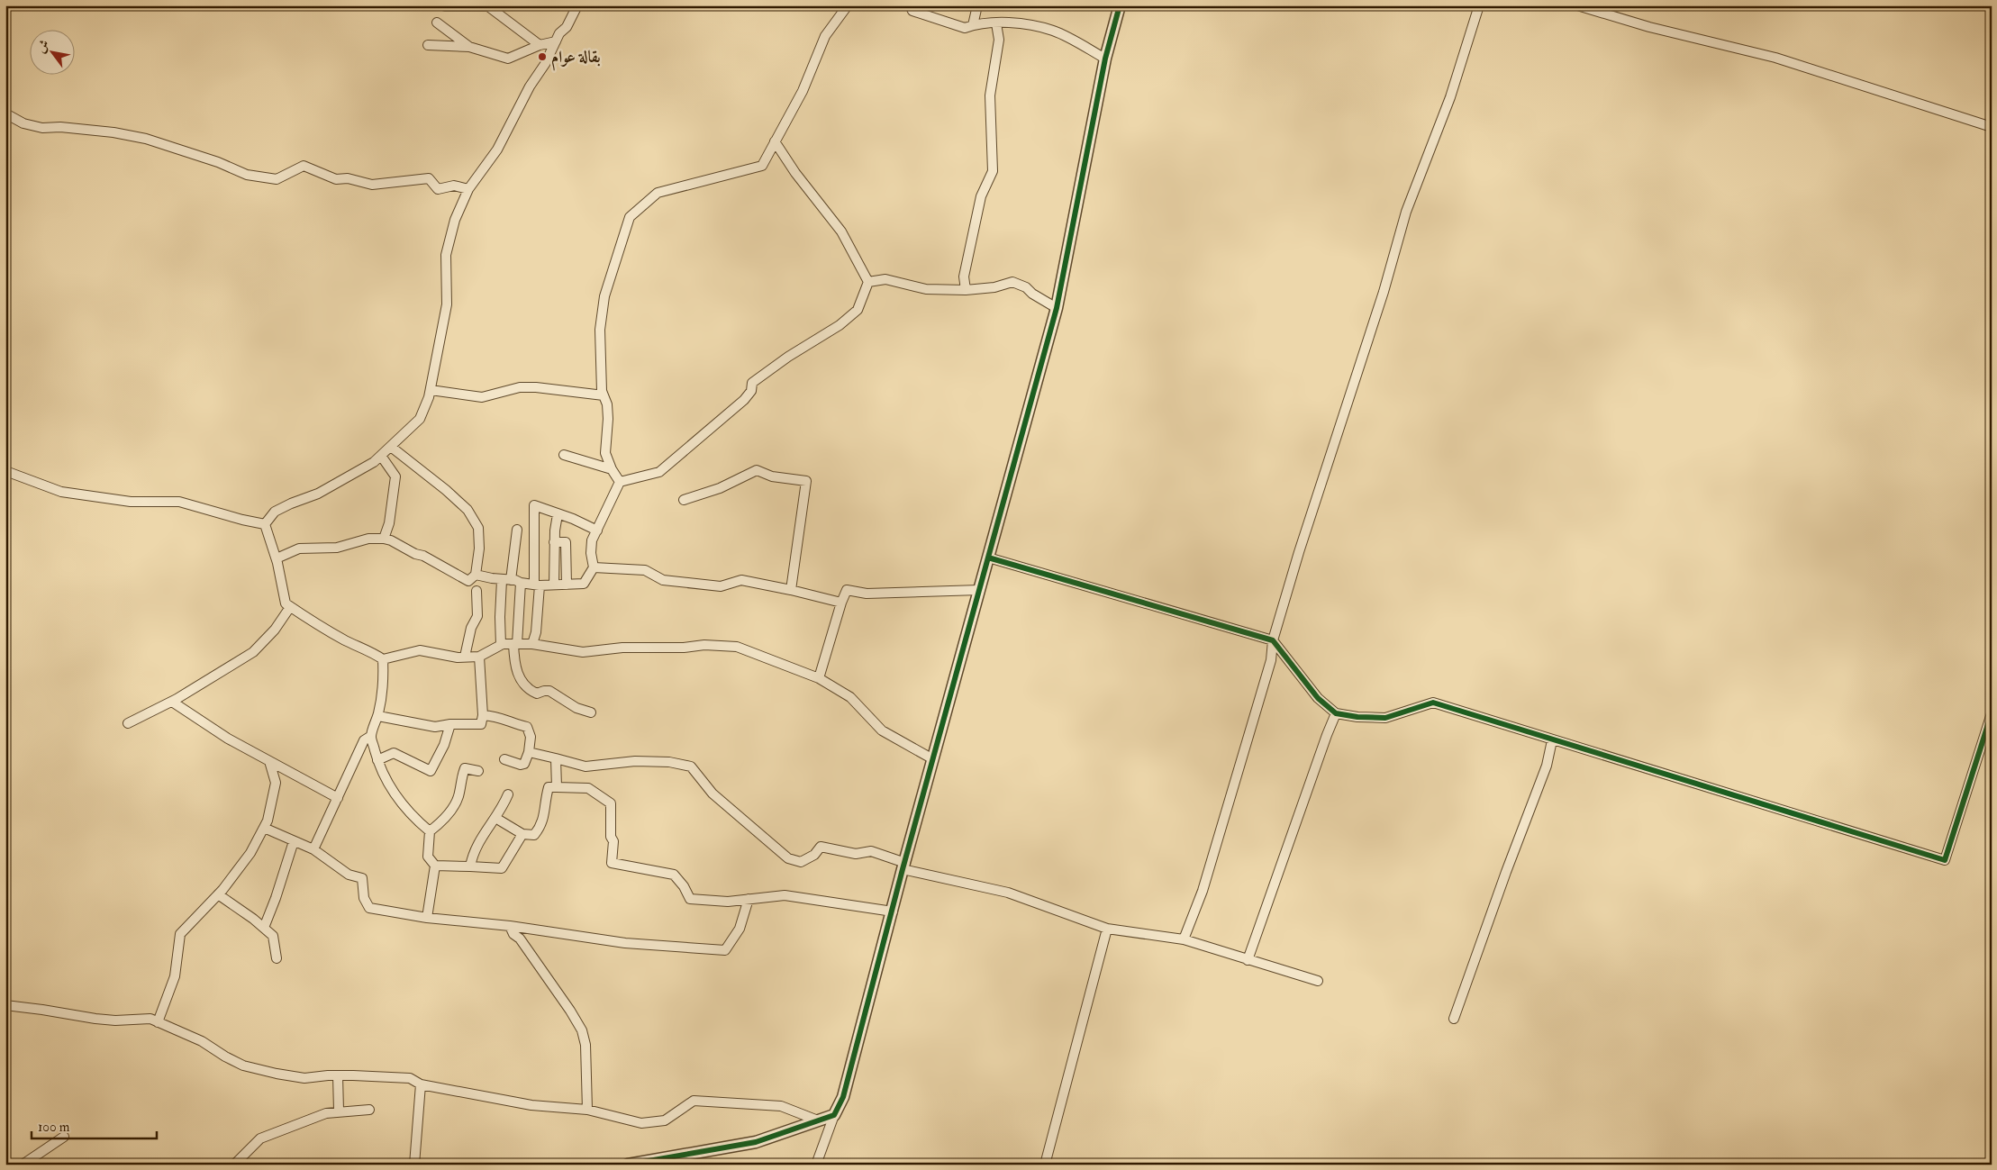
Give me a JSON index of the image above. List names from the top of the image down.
{
  "places": ["بقالة عوام"],
  "scale_bar": "100 m",
  "north": "top left"
}
